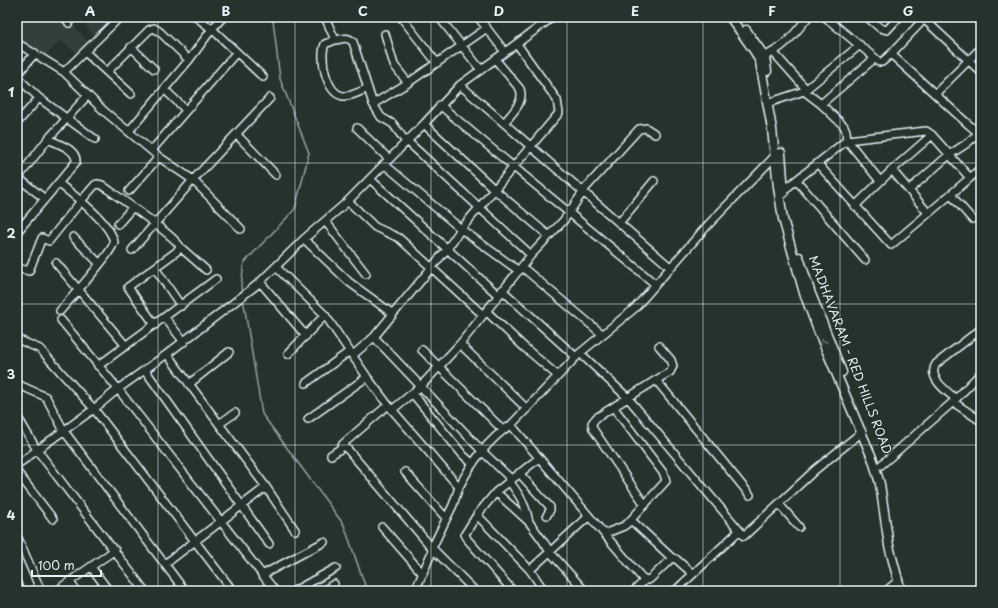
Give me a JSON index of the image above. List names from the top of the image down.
{
  "streets": {
    "main road": ["MADHAVARAM - RED HILLS ROAD"]
  },
  "scale_bar": "100 m",
  "grid": {
    "columns": [
      "A",
      "B",
      "C",
      "D",
      "E",
      "F",
      "G"
    ],
    "rows": [
      "1",
      "2",
      "3",
      "4"
    ]
  }
}
